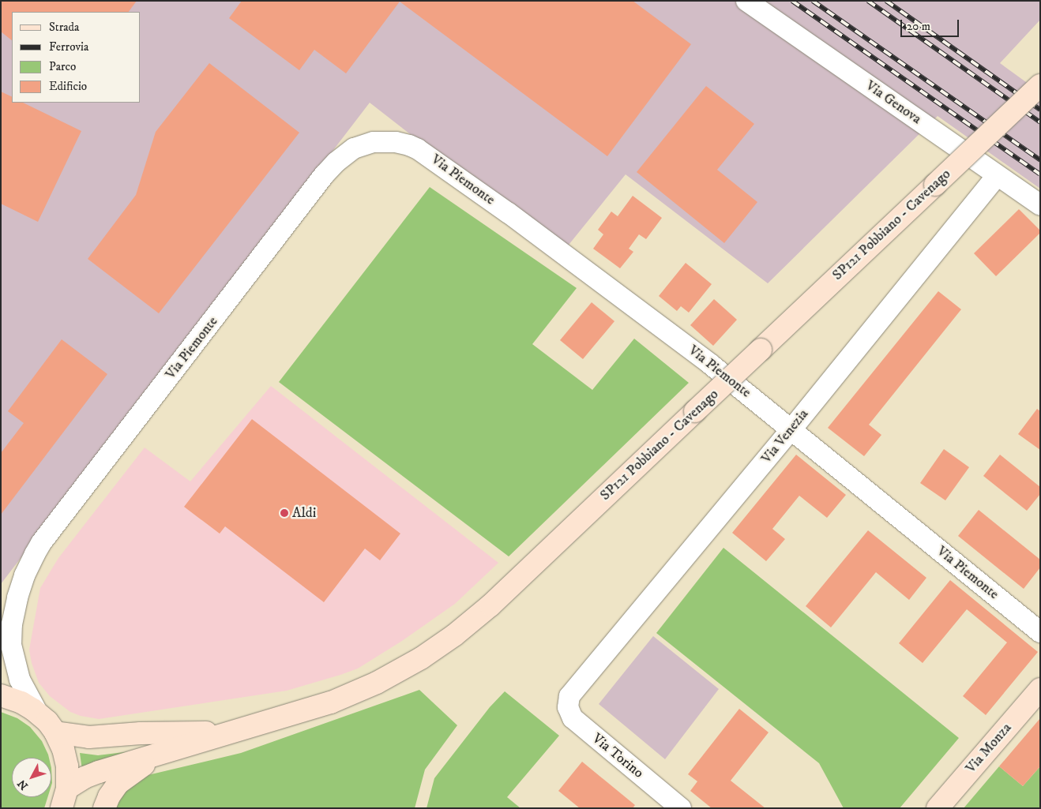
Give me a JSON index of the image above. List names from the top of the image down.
{
  "streets": {
    "main road": ["SP121 Pobbiano - Cavenago", "Via Monza"],
    "street": [
      "Via Genova",
      "Via Piemonte",
      "Via Venezia",
      "Via Torino"
    ]
  },
  "crossings": [
    ["Via Genova", "Via Venezia"],
    ["Via Piemonte", "SP121 Pobbiano - Cavenago"],
    ["Via Piemonte", "Via Venezia"],
    ["Via Venezia", "Via Torino"]
  ],
  "places": ["Aldi"],
  "legend": [
    "Strada",
    "Ferrovia",
    "Parco",
    "Edificio"
  ],
  "scale_bar": "20 m",
  "north": "bottom left"
}
